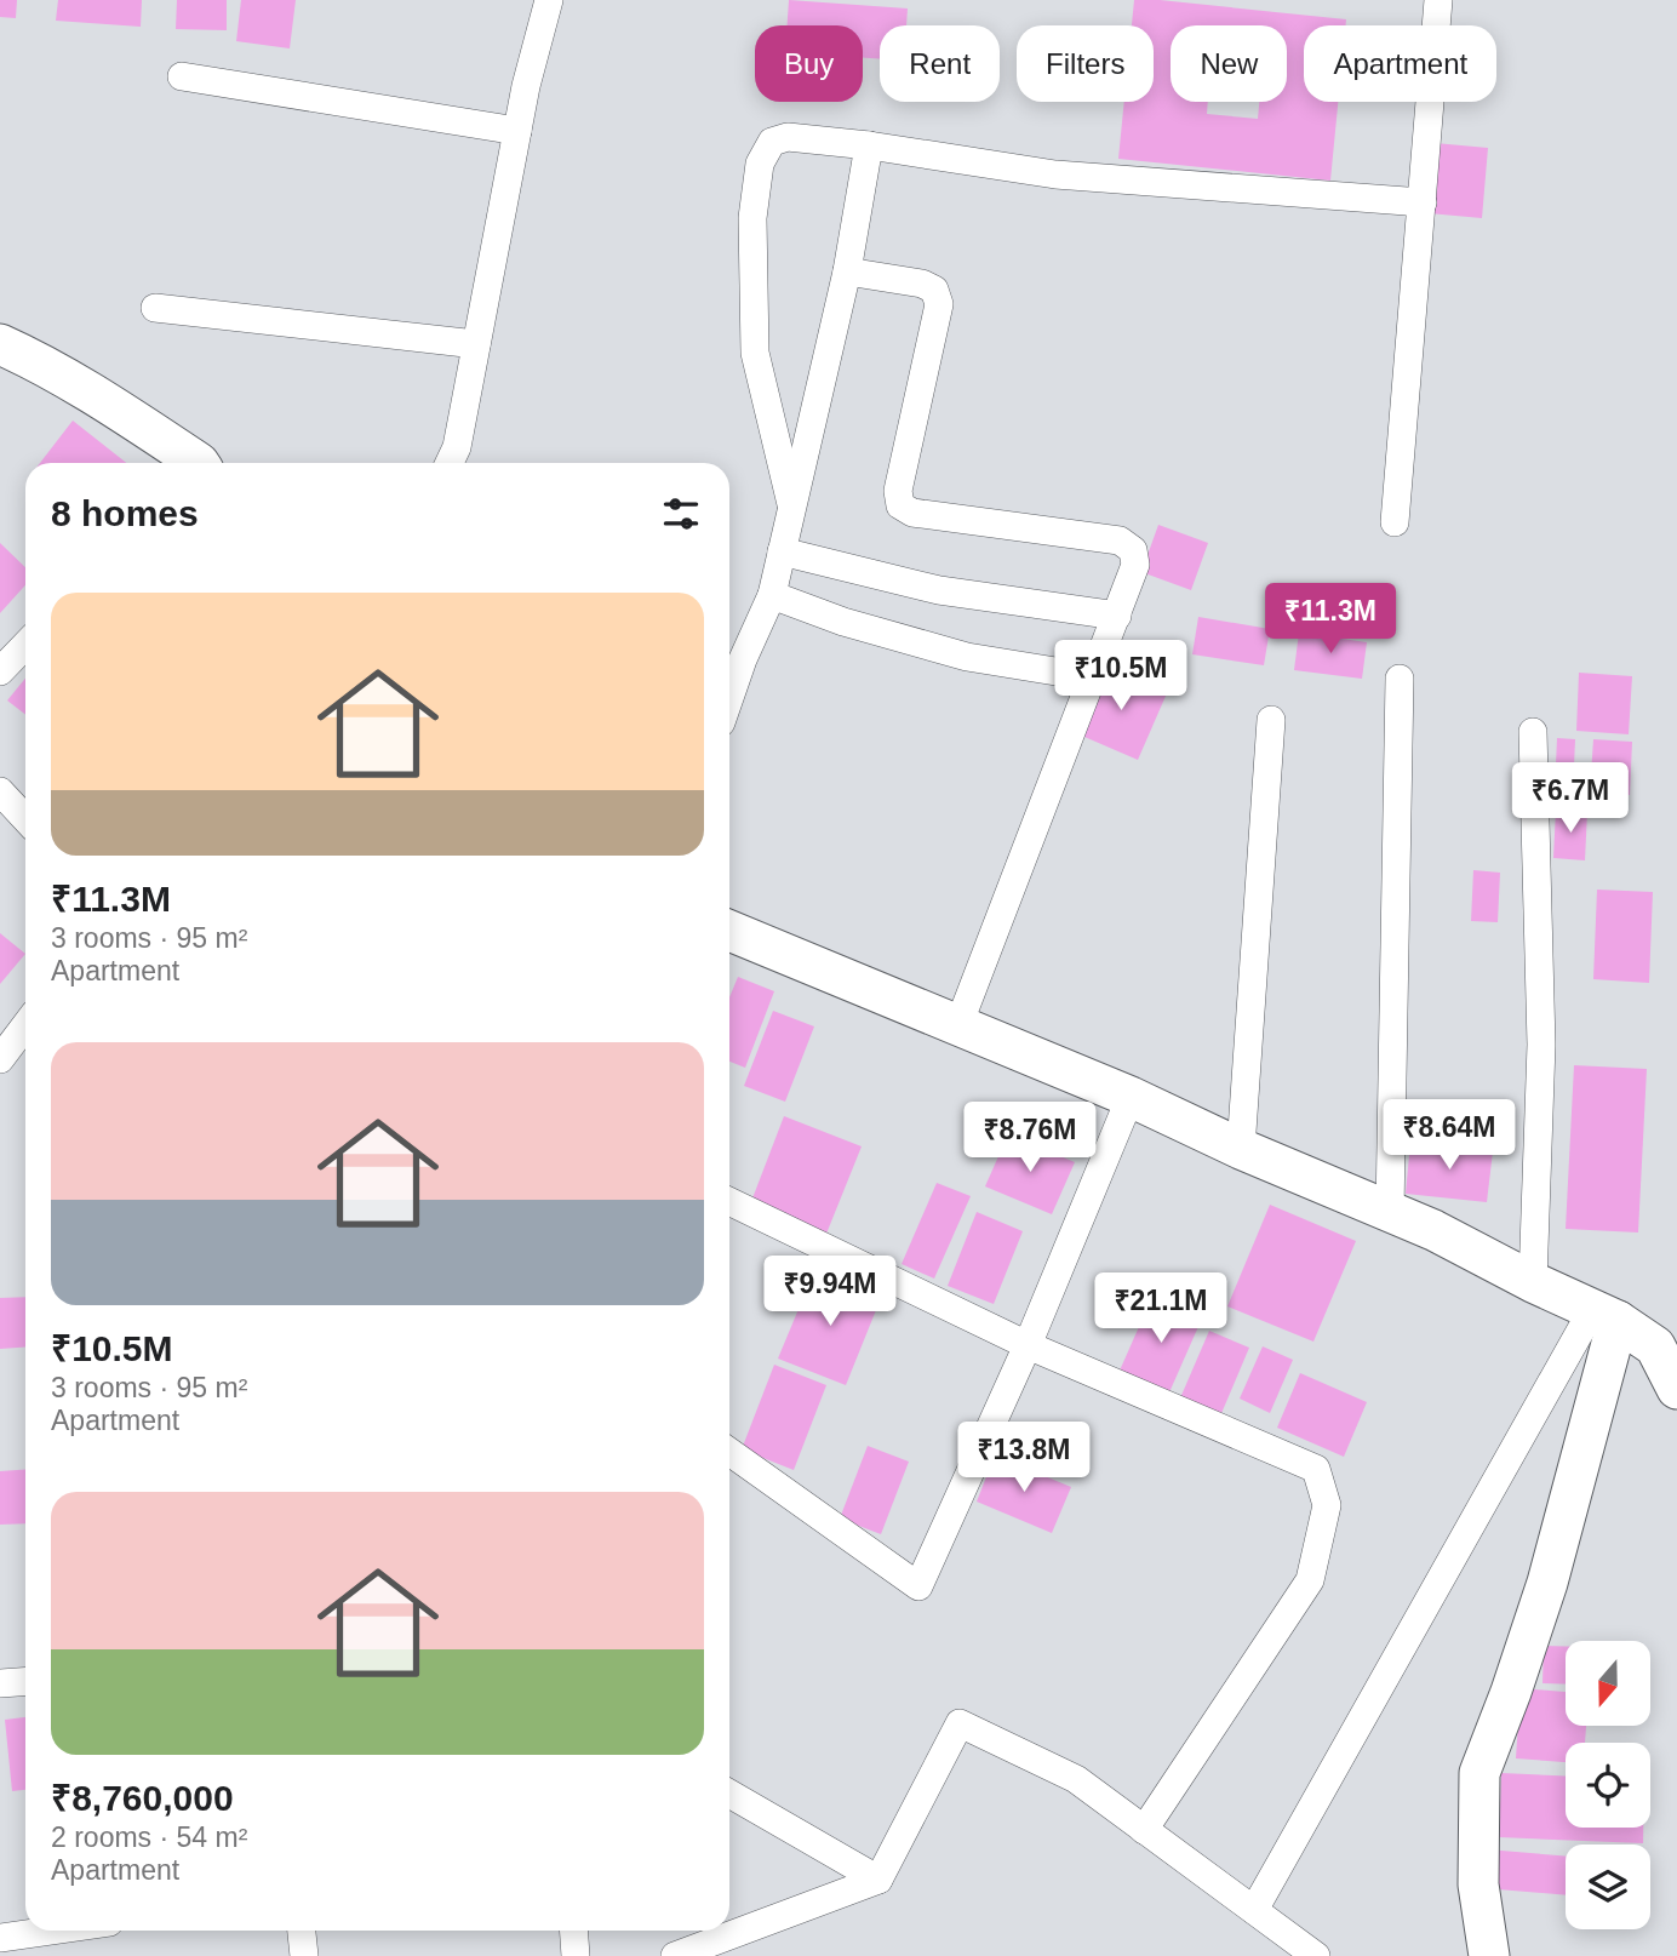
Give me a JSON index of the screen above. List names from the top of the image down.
{
  "north": "bottom",
  "page": {
    "chip": [
      "Buy",
      "Rent",
      "Filters",
      "New",
      "Apartment"
    ],
    "heading": "8 homes",
    "list": [
      {
        "name": "₹11.3M",
        "note": "3 rooms · 95 m² · Apartment"
      },
      {
        "name": "₹10.5M",
        "note": "3 rooms · 95 m² · Apartment"
      },
      {
        "name": "₹8,760,000",
        "note": "2 rooms · 54 m² · Apartment"
      }
    ],
    "price": [
      "₹11.3M",
      "₹10.5M",
      "₹6.7M",
      "₹8.64M",
      "₹8.76M",
      "₹9.94M",
      "₹21.1M",
      "₹13.8M"
    ]
  }
}
